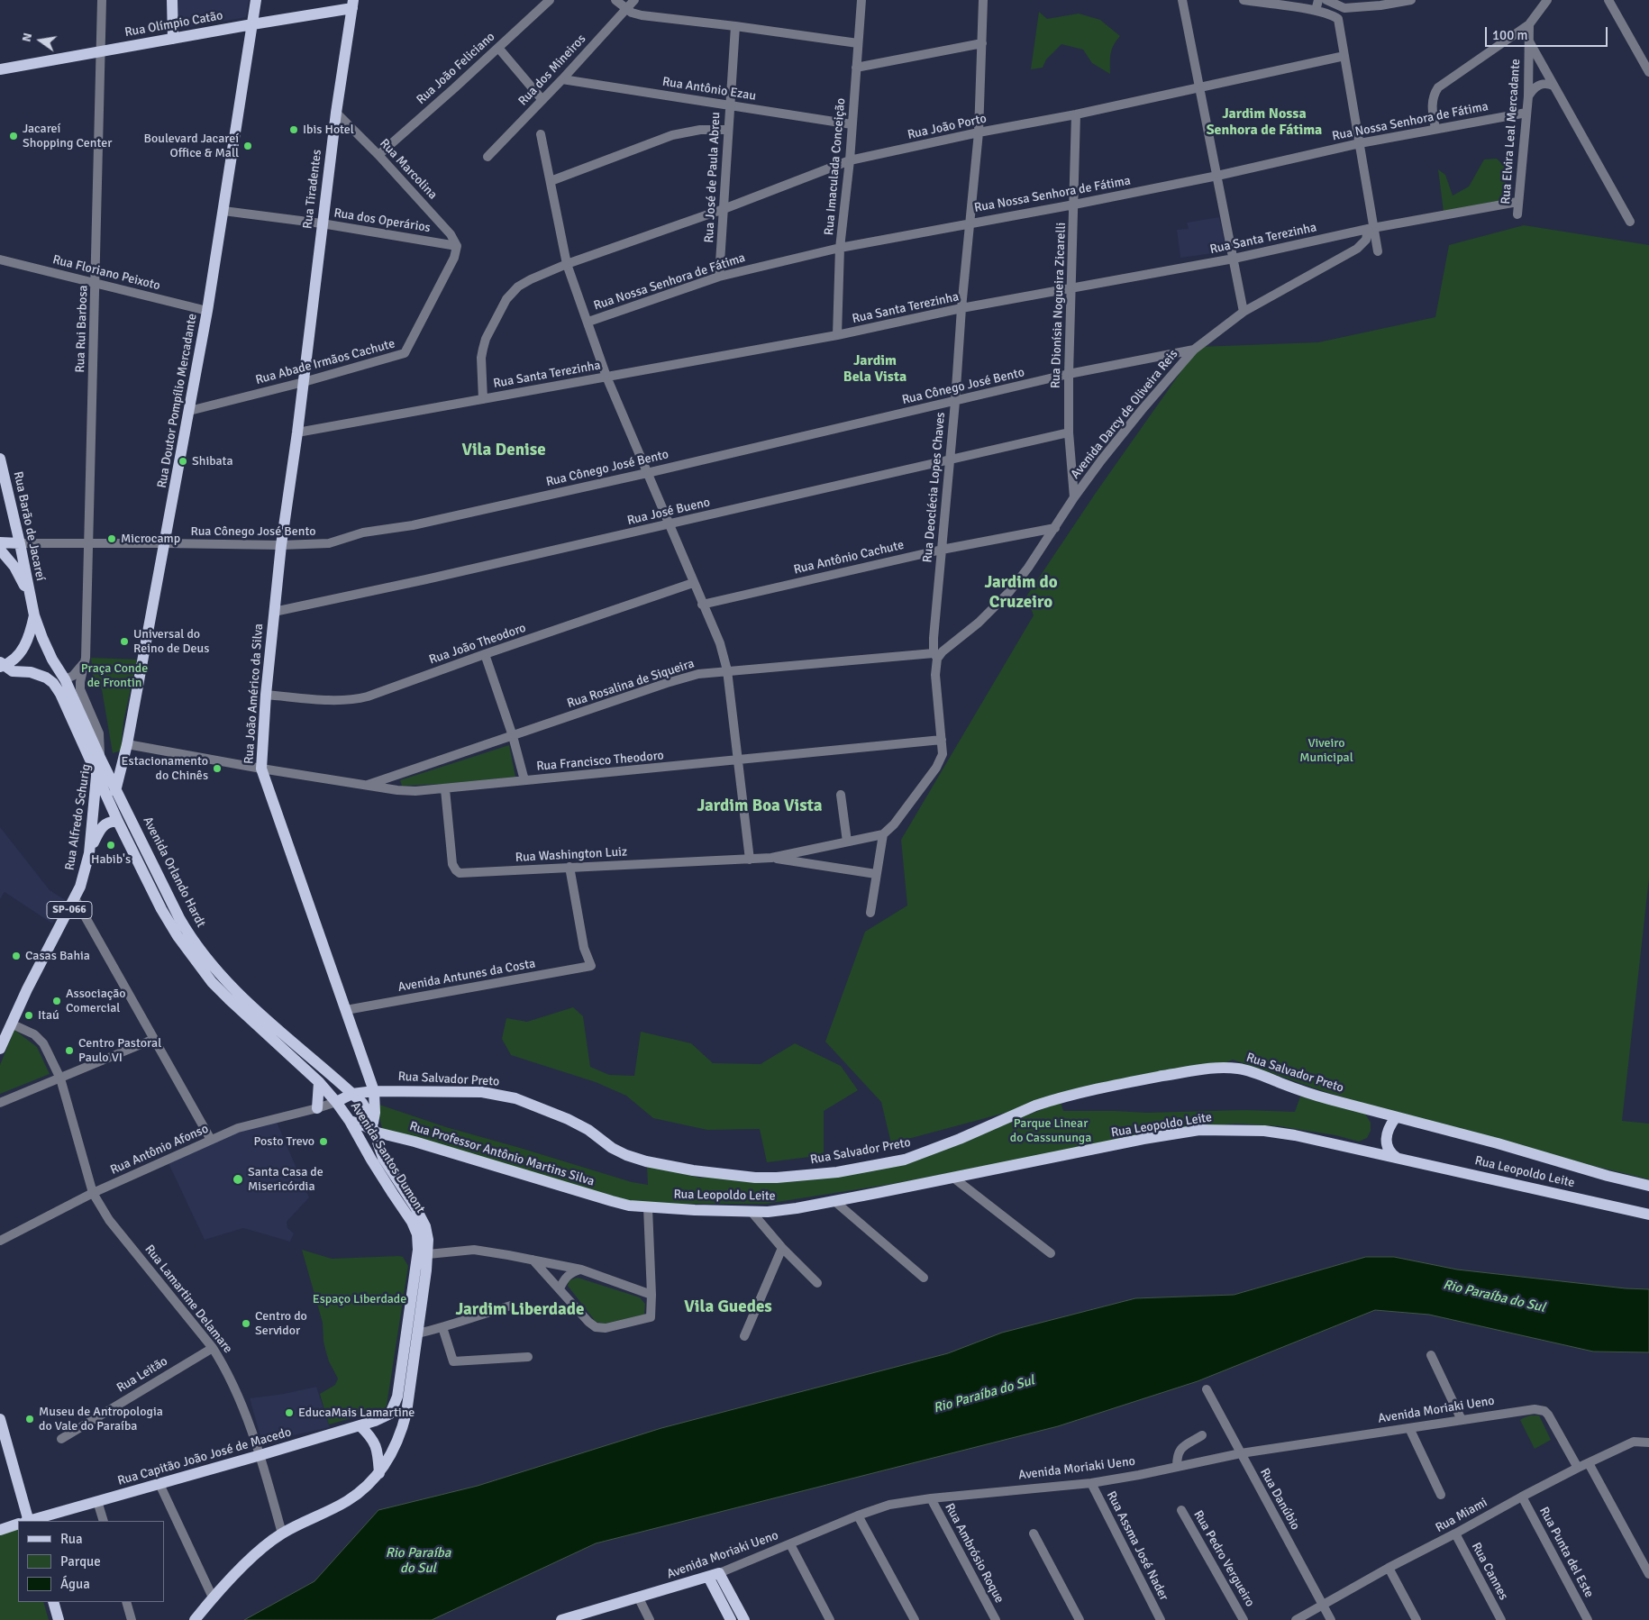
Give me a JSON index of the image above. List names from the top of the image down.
{
  "streets": {
    "main road": [
      "Rua Olímpio Catão",
      "Rua Tiradentes",
      "Rua Doutor Pompílio Mercadante",
      "Rua Barão de Jacareí",
      "Rua João Américo da Silva",
      "Rua Alfredo Schurig",
      "Avenida Orlando Hardt",
      "SP-066",
      "Rua Salvador Preto",
      "Rua Leopoldo Leite",
      "Rua Professor Antônio Martins Silva",
      "Avenida Santos Dumont",
      "Avenida Moriaki Ueno",
      "Rua Capitão João José de Macedo"
    ],
    "street": [
      "Rua João Feliciano",
      "Rua dos Mineiros",
      "Rua Antônio Ezau",
      "Rua Nossa Senhora de Fátima",
      "Rua João Porto",
      "Rua Elvira Leal Mercadante",
      "Rua Imaculada Conceição",
      "Rua Marcolina",
      "Rua José de Paula Abreu",
      "Rua dos Operários",
      "Rua Santa Terezinha",
      "Rua Floriano Peixoto",
      "Rua Dionísia Nogueira Zicarelli",
      "Rua Rui Barbosa",
      "Rua Abade Irmãos Cachute",
      "Rua Cônego José Bento",
      "Avenida Darcy de Oliveira Reis",
      "Rua Deoclécia Lopes Chaves",
      "Rua José Bueno",
      "Rua Antônio Cachute",
      "Rua João Theodoro",
      "Rua Rosalina de Siqueira",
      "Rua Francisco Theodoro",
      "Rua Washington Luiz",
      "Avenida Antunes da Costa",
      "Rua Antônio Afonso",
      "Rua Lamartine Delamare",
      "Rua Leitão",
      "Rua Danúbio",
      "Rua Miami",
      "Rua Assma José Nader",
      "Rua Punta del Este",
      "Rua Ambrósio Roque",
      "Rua Pedro Vergueiro",
      "Rua Cannes"
    ]
  },
  "crossings": [
    ["Rua Olímpio Catão", "Rua Tiradentes"],
    ["Rua Olímpio Catão", "Rua Rui Barbosa"],
    ["Rua Olímpio Catão", "Rua Doutor Pompílio Mercadante"],
    ["Rua João Feliciano", "Rua Marcolina"],
    ["Rua dos Mineiros", "Rua Antônio Ezau"],
    ["Rua Antônio Ezau", "Rua Imaculada Conceição"],
    ["Rua Antônio Ezau", "Rua José de Paula Abreu"],
    ["Rua Nossa Senhora de Fátima", "Rua Elvira Leal Mercadante"],
    ["Rua Nossa Senhora de Fátima", "Rua Imaculada Conceição"],
    ["Rua Nossa Senhora de Fátima", "Rua José de Paula Abreu"],
    ["Rua Nossa Senhora de Fátima", "Rua Dionísia Nogueira Zicarelli"],
    ["Rua Nossa Senhora de Fátima", "Rua Deoclécia Lopes Chaves"],
    ["Rua João Porto", "Rua Imaculada Conceição"],
    ["Rua João Porto", "Rua José de Paula Abreu"],
    ["Rua João Porto", "Rua Santa Terezinha"],
    ["Rua João Porto", "Rua Dionísia Nogueira Zicarelli"],
    ["Rua João Porto", "Rua Deoclécia Lopes Chaves"],
    ["Rua Elvira Leal Mercadante", "Rua Santa Terezinha"],
    ["Rua Imaculada Conceição", "Rua Santa Terezinha"],
    ["Rua Marcolina", "Rua Tiradentes"],
    ["Rua Marcolina", "Rua dos Operários"],
    ["Rua Marcolina", "Rua Abade Irmãos Cachute"],
    ["Rua Tiradentes", "Rua dos Operários"],
    ["Rua Tiradentes", "Rua Abade Irmãos Cachute"],
    ["Rua Tiradentes", "Rua João Américo da Silva"],
    ["Rua dos Operários", "Rua Abade Irmãos Cachute"],
    ["Rua dos Operários", "Rua Doutor Pompílio Mercadante"],
    ["Rua Santa Terezinha", "Rua Dionísia Nogueira Zicarelli"],
    ["Rua Santa Terezinha", "Avenida Darcy de Oliveira Reis"],
    ["Rua Santa Terezinha", "Rua Deoclécia Lopes Chaves"],
    ["Rua Santa Terezinha", "Rua João Américo da Silva"],
    ["Rua Floriano Peixoto", "Rua Rui Barbosa"],
    ["Rua Floriano Peixoto", "Rua Doutor Pompílio Mercadante"],
    ["Rua Dionísia Nogueira Zicarelli", "Rua Cônego José Bento"],
    ["Rua Dionísia Nogueira Zicarelli", "Avenida Darcy de Oliveira Reis"],
    ["Rua Dionísia Nogueira Zicarelli", "Rua José Bueno"],
    ["Rua Rui Barbosa", "Rua Cônego José Bento"],
    ["Rua Abade Irmãos Cachute", "Rua Doutor Pompílio Mercadante"],
    ["Rua Abade Irmãos Cachute", "Rua João Américo da Silva"],
    ["Rua Cônego José Bento", "Rua Doutor Pompílio Mercadante"],
    ["Rua Cônego José Bento", "Avenida Darcy de Oliveira Reis"],
    ["Rua Cônego José Bento", "Rua Deoclécia Lopes Chaves"],
    ["Rua Cônego José Bento", "Rua Barão de Jacareí"],
    ["Rua Cônego José Bento", "Rua João Américo da Silva"],
    ["Rua Doutor Pompílio Mercadante", "Rua Francisco Theodoro"],
    ["Rua Doutor Pompílio Mercadante", "Avenida Orlando Hardt"],
    ["Avenida Darcy de Oliveira Reis", "Rua Deoclécia Lopes Chaves"],
    ["Avenida Darcy de Oliveira Reis", "Rua Antônio Cachute"],
    ["Avenida Darcy de Oliveira Reis", "Rua Rosalina de Siqueira"],
    ["Rua Deoclécia Lopes Chaves", "Rua José Bueno"],
    ["Rua Deoclécia Lopes Chaves", "Rua Antônio Cachute"],
    ["Rua Deoclécia Lopes Chaves", "Rua Rosalina de Siqueira"],
    ["Rua Deoclécia Lopes Chaves", "Rua Francisco Theodoro"],
    ["Rua Deoclécia Lopes Chaves", "Rua Washington Luiz"],
    ["Rua José Bueno", "Rua João Américo da Silva"],
    ["Rua Barão de Jacareí", "Avenida Orlando Hardt"],
    ["Rua João Theodoro", "Rua João Américo da Silva"],
    ["Rua Rosalina de Siqueira", "Rua Francisco Theodoro"],
    ["Rua João Américo da Silva", "Rua Francisco Theodoro"],
    ["Rua João Américo da Silva", "Avenida Orlando Hardt"],
    ["Rua João Américo da Silva", "Avenida Antunes da Costa"],
    ["Rua João Américo da Silva", "Rua Salvador Preto"],
    ["Rua João Américo da Silva", "Rua Professor Antônio Martins Silva"],
    ["Rua João Américo da Silva", "Avenida Santos Dumont"],
    ["Rua Francisco Theodoro", "Rua Washington Luiz"],
    ["Rua Alfredo Schurig", "Avenida Orlando Hardt"],
    ["Rua Alfredo Schurig", "Rua Lamartine Delamare"],
    ["Rua Washington Luiz", "Avenida Antunes da Costa"],
    ["Avenida Orlando Hardt", "Rua Salvador Preto"],
    ["Avenida Orlando Hardt", "Rua Antônio Afonso"],
    ["Avenida Orlando Hardt", "Rua Professor Antônio Martins Silva"],
    ["Avenida Orlando Hardt", "Avenida Santos Dumont"],
    ["Rua Salvador Preto", "Rua Antônio Afonso"],
    ["Rua Salvador Preto", "Avenida Santos Dumont"],
    ["Rua Leopoldo Leite", "Rua Professor Antônio Martins Silva"],
    ["Rua Antônio Afonso", "Avenida Santos Dumont"],
    ["Rua Antônio Afonso", "Rua Lamartine Delamare"],
    ["Rua Professor Antônio Martins Silva", "Avenida Santos Dumont"],
    ["Avenida Santos Dumont", "Rua Lamartine Delamare"],
    ["Avenida Santos Dumont", "Rua Capitão João José de Macedo"],
    ["Rua Lamartine Delamare", "Rua Leitão"],
    ["Rua Lamartine Delamare", "Rua Capitão João José de Macedo"],
    ["Avenida Moriaki Ueno", "Rua Danúbio"],
    ["Avenida Moriaki Ueno", "Rua Miami"],
    ["Avenida Moriaki Ueno", "Rua Assma José Nader"],
    ["Avenida Moriaki Ueno", "Rua Ambrósio Roque"],
    ["Rua Danúbio", "Rua Miami"],
    ["Rua Miami", "Rua Punta del Este"],
    ["Rua Miami", "Rua Cannes"]
  ],
  "districts": [
    "Jardim Nossa Senhora de Fátima",
    "Jardim Bela Vista",
    "Vila Denise",
    "Jardim do Cruzeiro",
    "Jardim Boa Vista",
    "Vila Guedes",
    "Jardim Liberdade"
  ],
  "water": ["Rio Paraíba do Sul"],
  "parks": [
    "Praça Conde de Frontin",
    "Viveiro Municipal",
    "Parque Linear do Cassununga",
    "Espaço Liberdade"
  ],
  "places": [
    "Ibis Hotel",
    "Jacareí Shopping Center",
    "Boulevard Jacareí Office & Mall",
    "Shibata",
    "Microcamp",
    "Universal do Reino de Deus",
    "Estacionamento do Chinês",
    "Habib's",
    "Casas Bahia",
    "Associação Comercial",
    "Itaú",
    "Centro Pastoral Paulo VI",
    "Posto Trevo",
    "Santa Casa de Misericórdia",
    "Centro do Servidor",
    "EducaMais Lamartine",
    "Museu de Antropologia do Vale do Paraíba"
  ],
  "legend": ["Rua", "Parque", "Água"],
  "scale_bar": "100 m",
  "north": "left"
}
